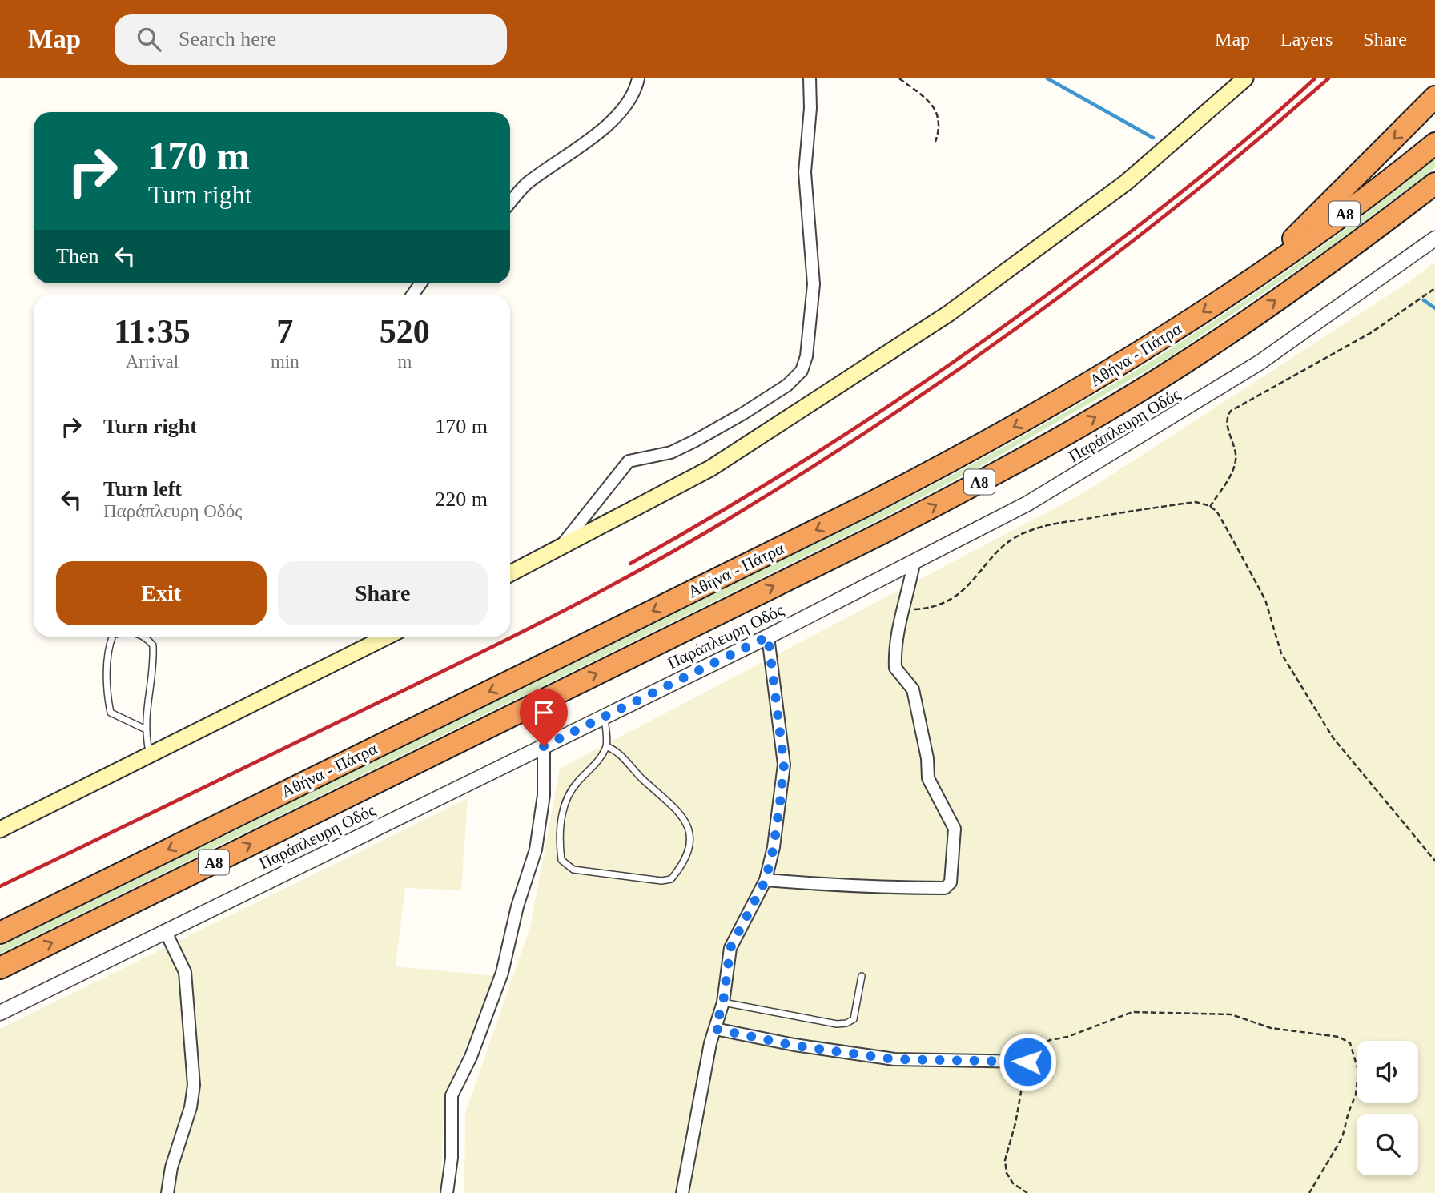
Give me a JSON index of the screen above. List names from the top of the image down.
{
  "streets": {
    "highway": ["Α8", "Αθήνα - Πάτρα"],
    "street": ["Παράπλευρη Οδός"]
  },
  "page": {
    "header": "Map",
    "search": "Search here",
    "nav": ["Map", "Layers", "Share"],
    "turn": ["170 m", "Turn right"],
    "then": "Then",
    "eta": [
      "11:35",
      "Arrival",
      "7",
      "min",
      "520",
      "m"
    ],
    "list": [
      {
        "name": "Turn right",
        "value": "170 m"
      },
      {
        "name": "Turn left",
        "note": "Παράπλευρη Οδός",
        "value": "220 m"
      }
    ],
    "buttons": ["Exit", "Share"]
  }
}
